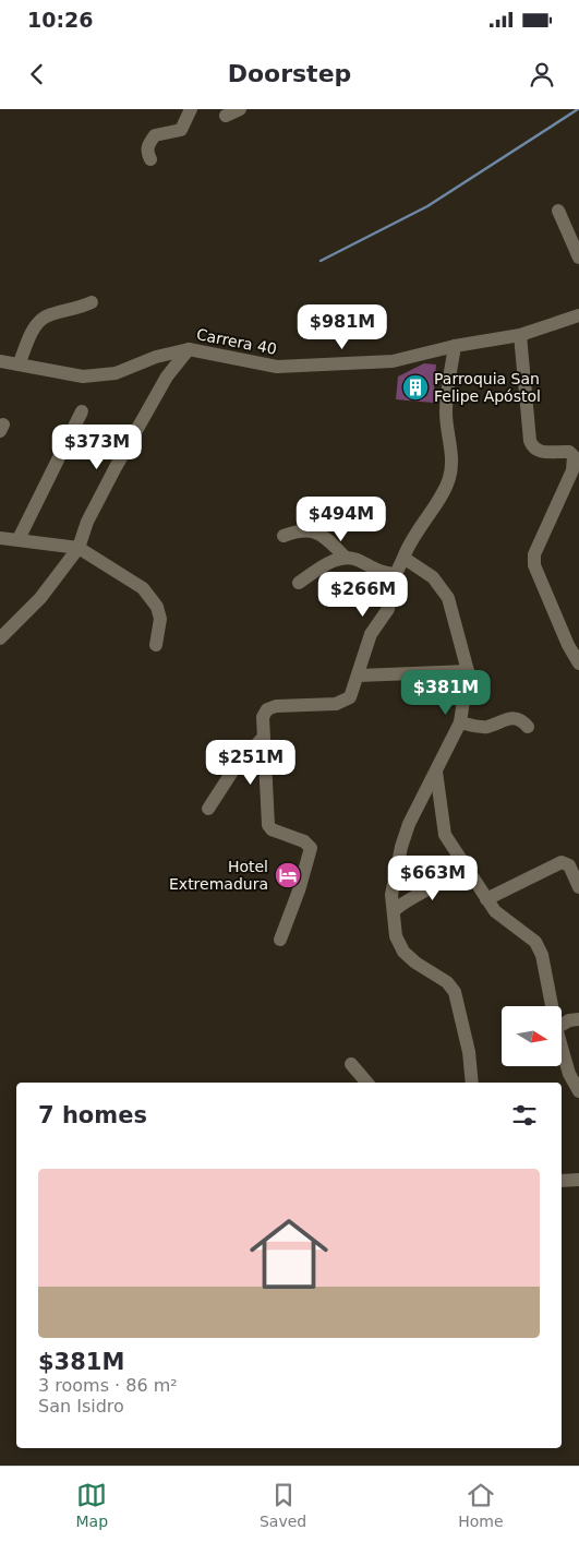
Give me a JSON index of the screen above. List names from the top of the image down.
{
  "streets": {
    "street": ["Carrera 40"]
  },
  "places": {
    "building": ["Parroquia San Felipe Apóstol"],
    "hotel": ["Hotel Extremadura"]
  },
  "north": "right",
  "page": {
    "status": "10:26",
    "header": "Doorstep",
    "price": [
      "$981M",
      "$373M",
      "$494M",
      "$266M",
      "$381M",
      "$251M",
      "$663M"
    ],
    "heading": "7 homes",
    "list": [
      {
        "name": "$381M",
        "note": "3 rooms · 86 m² · San Isidro"
      }
    ],
    "tabs": ["Map", "Saved", "Home"]
  }
}
